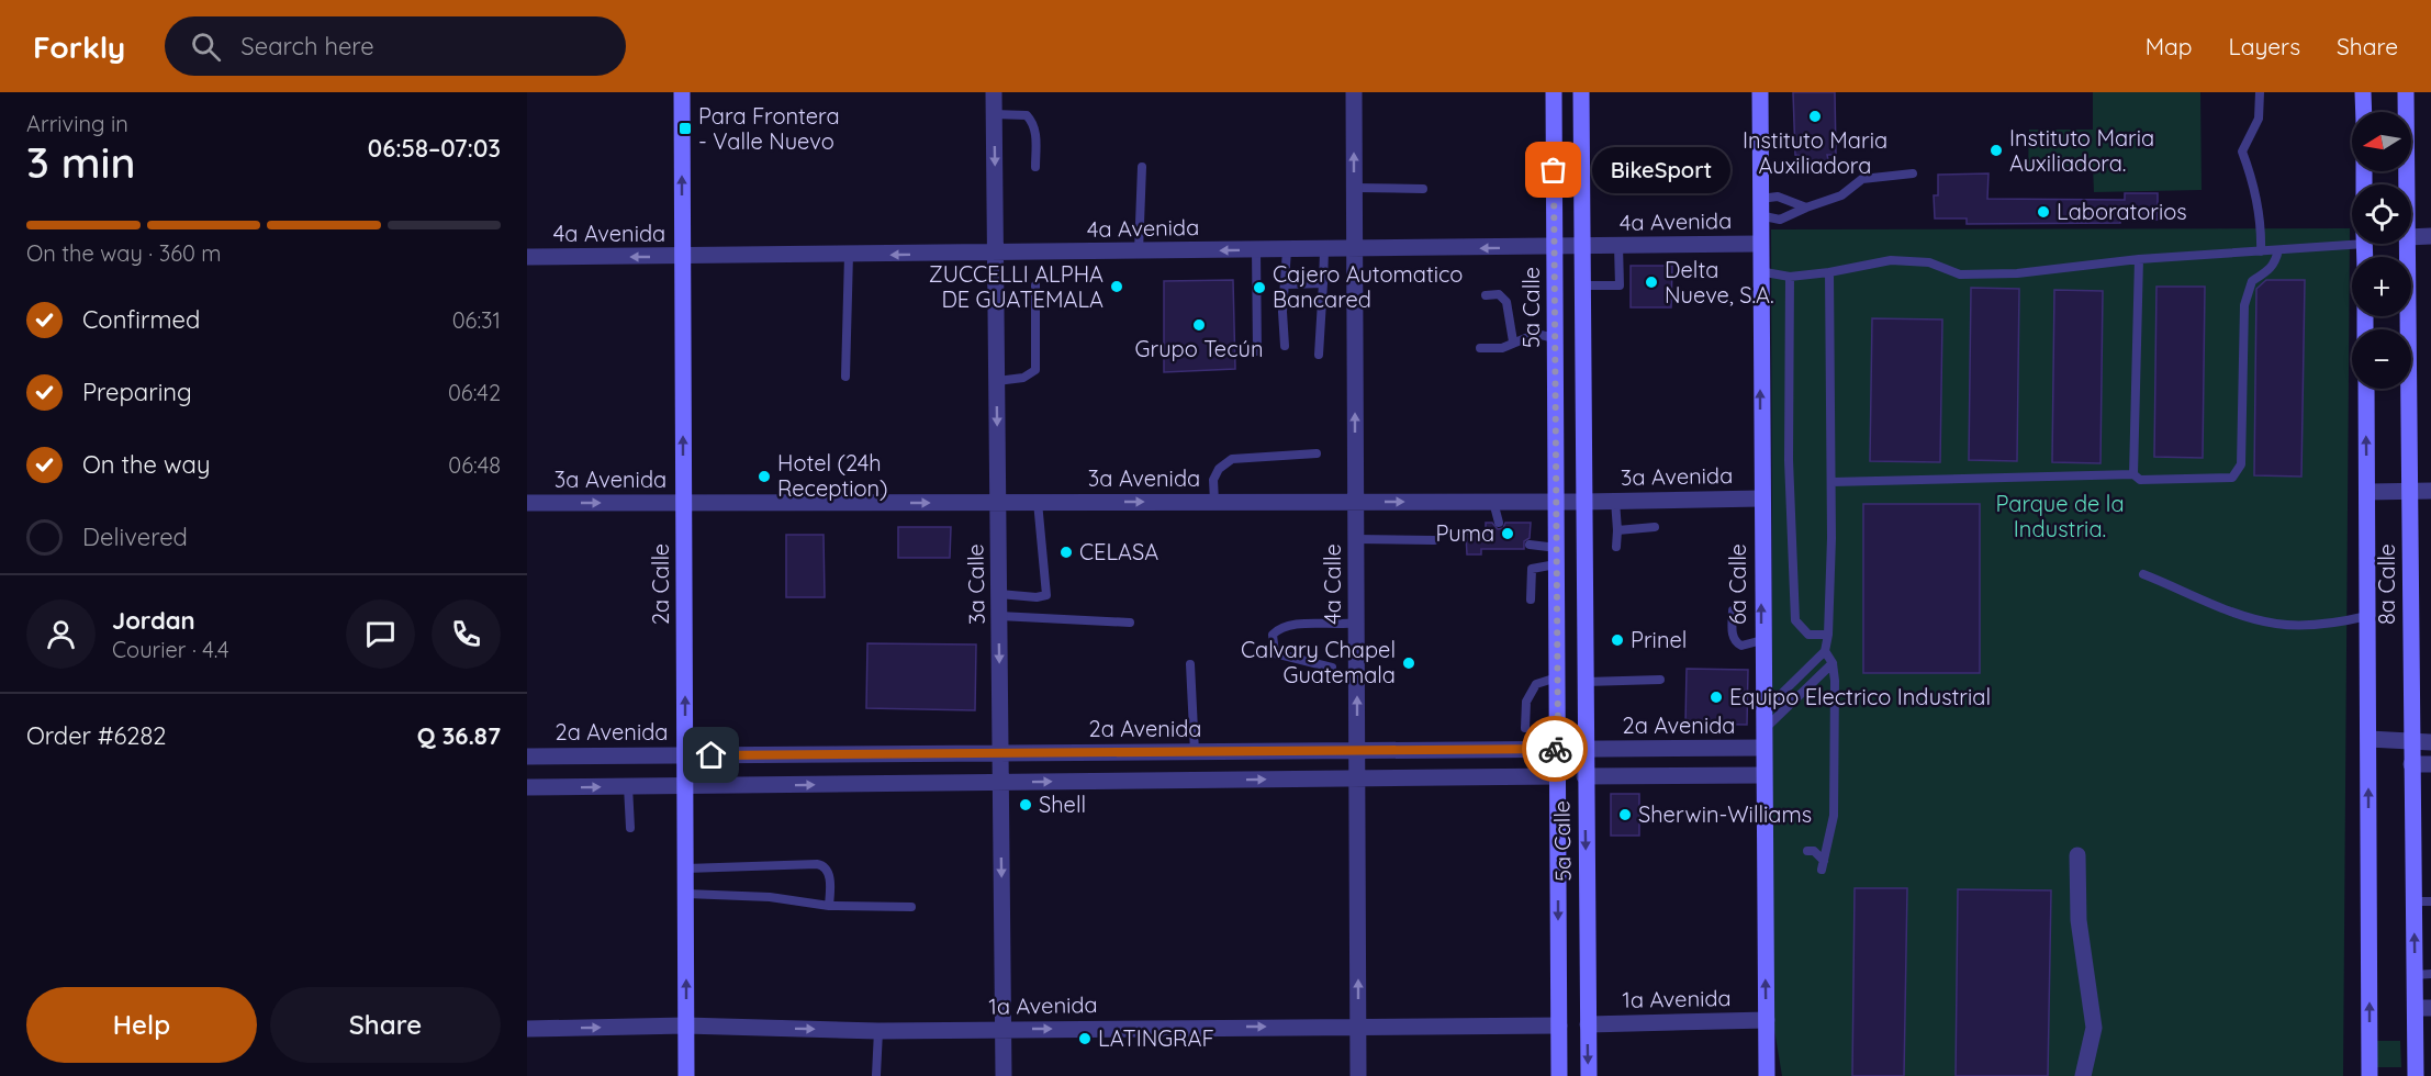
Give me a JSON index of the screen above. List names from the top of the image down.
{
  "streets": {
    "main road": [
      "5a Calle",
      "2a Calle",
      "6a Calle",
      "8a Calle"
    ],
    "street": [
      "4a Avenida",
      "3a Avenida",
      "3a Calle",
      "4a Calle",
      "2a Avenida",
      "1a Avenida"
    ]
  },
  "crossings": [
    ["4a Avenida", "5a Calle"],
    ["4a Avenida", "2a Calle"],
    ["4a Avenida", "3a Calle"],
    ["4a Avenida", "4a Calle"],
    ["4a Avenida", "6a Calle"],
    ["5a Calle", "3a Avenida"],
    ["5a Calle", "2a Avenida"],
    ["5a Calle", "1a Avenida"],
    ["3a Avenida", "2a Calle"],
    ["3a Avenida", "3a Calle"],
    ["3a Avenida", "4a Calle"],
    ["3a Avenida", "6a Calle"],
    ["2a Calle", "2a Avenida"],
    ["2a Calle", "1a Avenida"],
    ["3a Calle", "2a Avenida"],
    ["3a Calle", "1a Avenida"],
    ["4a Calle", "2a Avenida"],
    ["4a Calle", "1a Avenida"],
    ["6a Calle", "2a Avenida"],
    ["6a Calle", "1a Avenida"]
  ],
  "one_way": [
    "4a Avenida",
    "3a Avenida",
    "2a Calle",
    "3a Calle",
    "4a Calle",
    "6a Calle",
    "1a Avenida"
  ],
  "parks": ["Parque de la Industria."],
  "places": {
    "other": [
      "Instituto Maria Auxiliadora",
      "Instituto Maria Auxiliadora.",
      "BikeSport",
      "Laboratorios",
      "Delta Nueve, S.A.",
      "ZUCCELLI ALPHA DE GUATEMALA",
      "Cajero Automatico Bancared",
      "Grupo Tecún",
      "Hotel (24h Reception)",
      "Puma",
      "CELASA",
      "Prinel",
      "Calvary Chapel Guatemala",
      "Equipo Electrico Industrial",
      "Shell",
      "Sherwin-Williams",
      "LATINGRAF"
    ],
    "transit": ["Para Frontera - Valle Nuevo"]
  },
  "north": "left",
  "page": {
    "header": "Forkly",
    "search": "Search here",
    "nav": ["Map", "Layers", "Share"],
    "heading": ["3 min", "Arriving in", "06:58–07:03"],
    "panel": [
      "Jordan",
      "Courier · 4.4",
      "Order #6282",
      "Q 36.87"
    ],
    "map_buttons": ["+", "−"],
    "bubble": "BikeSport",
    "bar": "On the way · 360 m",
    "list": [
      ["Confirmed", "06:31"],
      ["Preparing", "06:42"],
      ["On the way", "06:48"],
      "Delivered"
    ],
    "buttons": ["Help", "Share"]
  }
}
